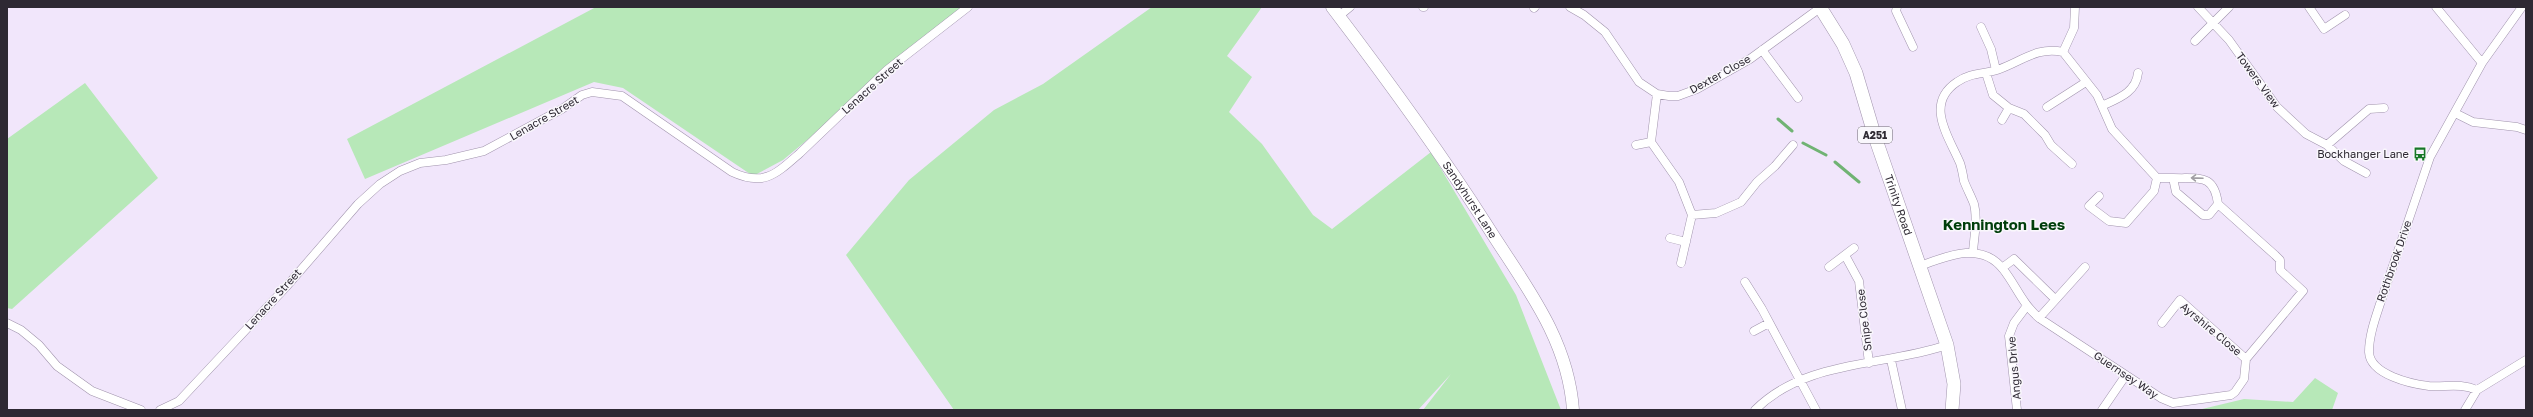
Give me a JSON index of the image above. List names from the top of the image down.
{
  "streets": {
    "main road": ["A251", "Trinity Road"],
    "street": [
      "Dexter Close",
      "Towers View",
      "Lenacre Street",
      "Sandyhurst Lane",
      "Rothbrook Drive",
      "Snipe Close",
      "Ayrshire Close",
      "Angus Drive",
      "Guernsey Way"
    ]
  },
  "crossings": [
    ["Dexter Close", "Trinity Road"],
    ["Ayrshire Close", "Guernsey Way"],
    ["Angus Drive", "Guernsey Way"]
  ],
  "districts": ["Kennington Lees"],
  "places": {
    "bus stop": ["Bockhanger Lane"]
  }
}
